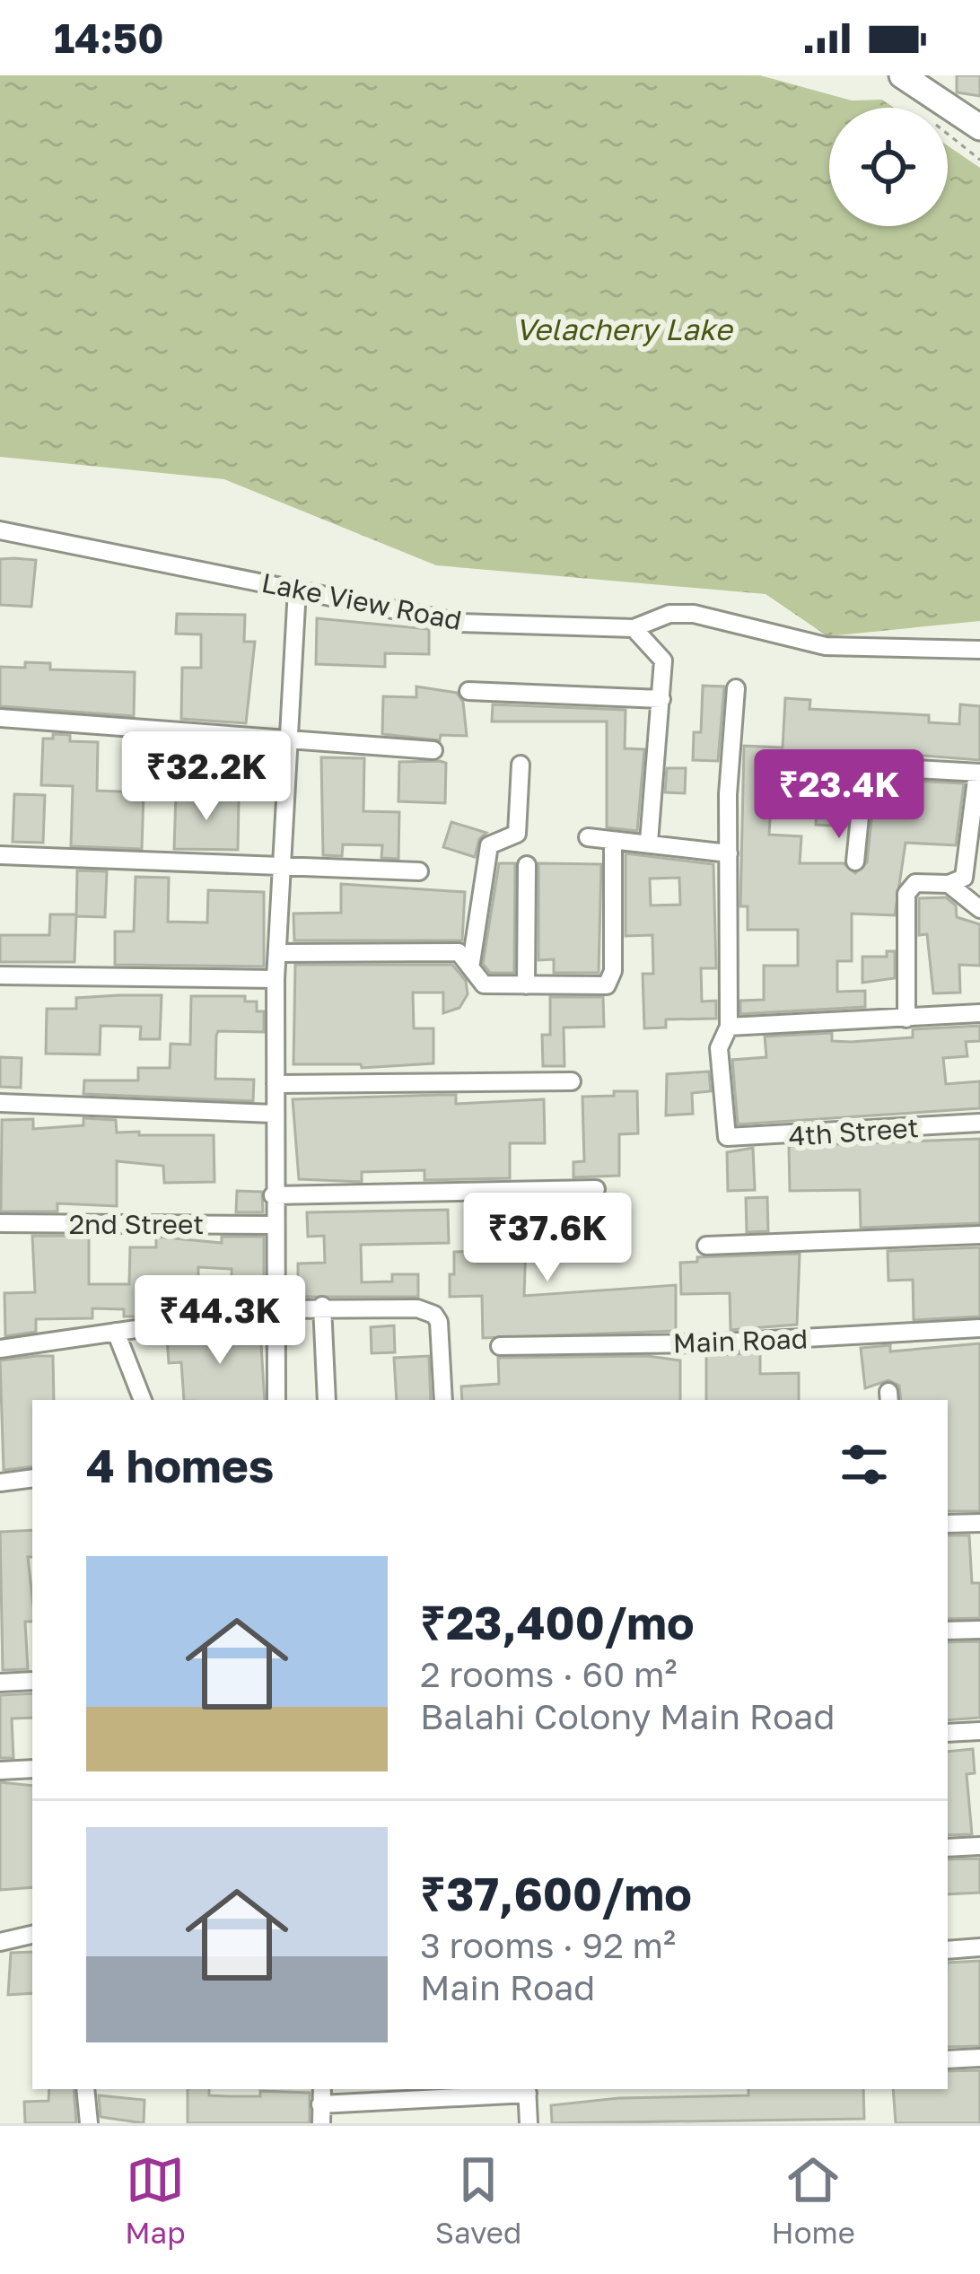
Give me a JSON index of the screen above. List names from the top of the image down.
{
  "streets": {
    "street": [
      "Lake View Road",
      "4th Street",
      "2nd Street",
      "Main Road"
    ]
  },
  "water": ["Velachery Lake"],
  "page": {
    "status": "14:50",
    "price": [
      "₹32.2K",
      "₹23.4K",
      "₹37.6K",
      "₹44.3K"
    ],
    "heading": "4 homes",
    "list": [
      {
        "name": "₹23,400/mo",
        "note": "2 rooms · 60 m² · Balahi Colony Main Road"
      },
      {
        "name": "₹37,600/mo",
        "note": "3 rooms · 92 m² · Main Road"
      }
    ],
    "tabs": ["Map", "Saved", "Home"]
  }
}
